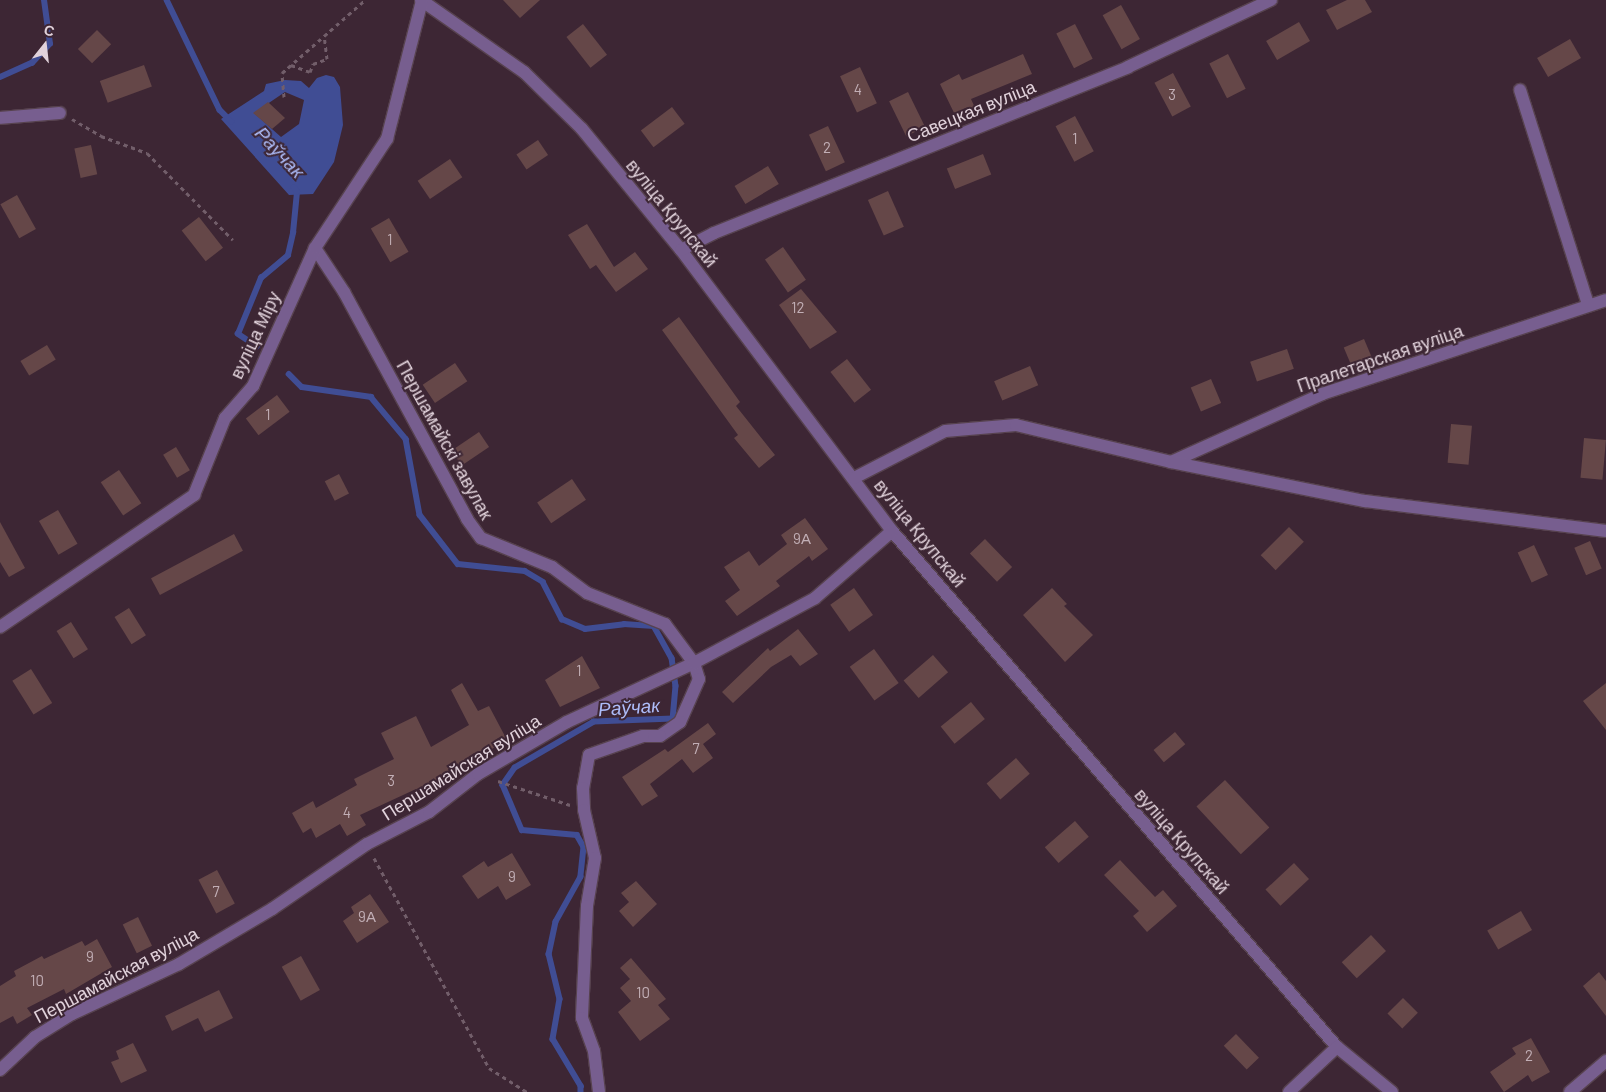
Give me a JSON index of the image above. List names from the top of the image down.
{
  "streets": {
    "street": [
      "Савецкая вуліца",
      "вуліца Крупскай",
      "вуліца Міру",
      "Пралетарская вуліца",
      "Першамайскі завулак",
      "Першамайская вуліца"
    ]
  },
  "crossings": [
    ["Савецкая вуліца", "вуліца Крупскай"],
    ["вуліца Крупскай", "вуліца Міру"],
    ["вуліца Крупскай", "Першамайская вуліца"],
    ["вуліца Міру", "Першамайскі завулак"],
    ["Першамайскі завулак", "Першамайская вуліца"]
  ],
  "water": ["Раўчак"],
  "house_numbers": [
    "4",
    "3",
    "1",
    "2",
    "1",
    "12",
    "1",
    "9А",
    "1",
    "7",
    "3",
    "4",
    "9",
    "7",
    "9А",
    "9",
    "10",
    "10",
    "2"
  ],
  "north": "top"
}
